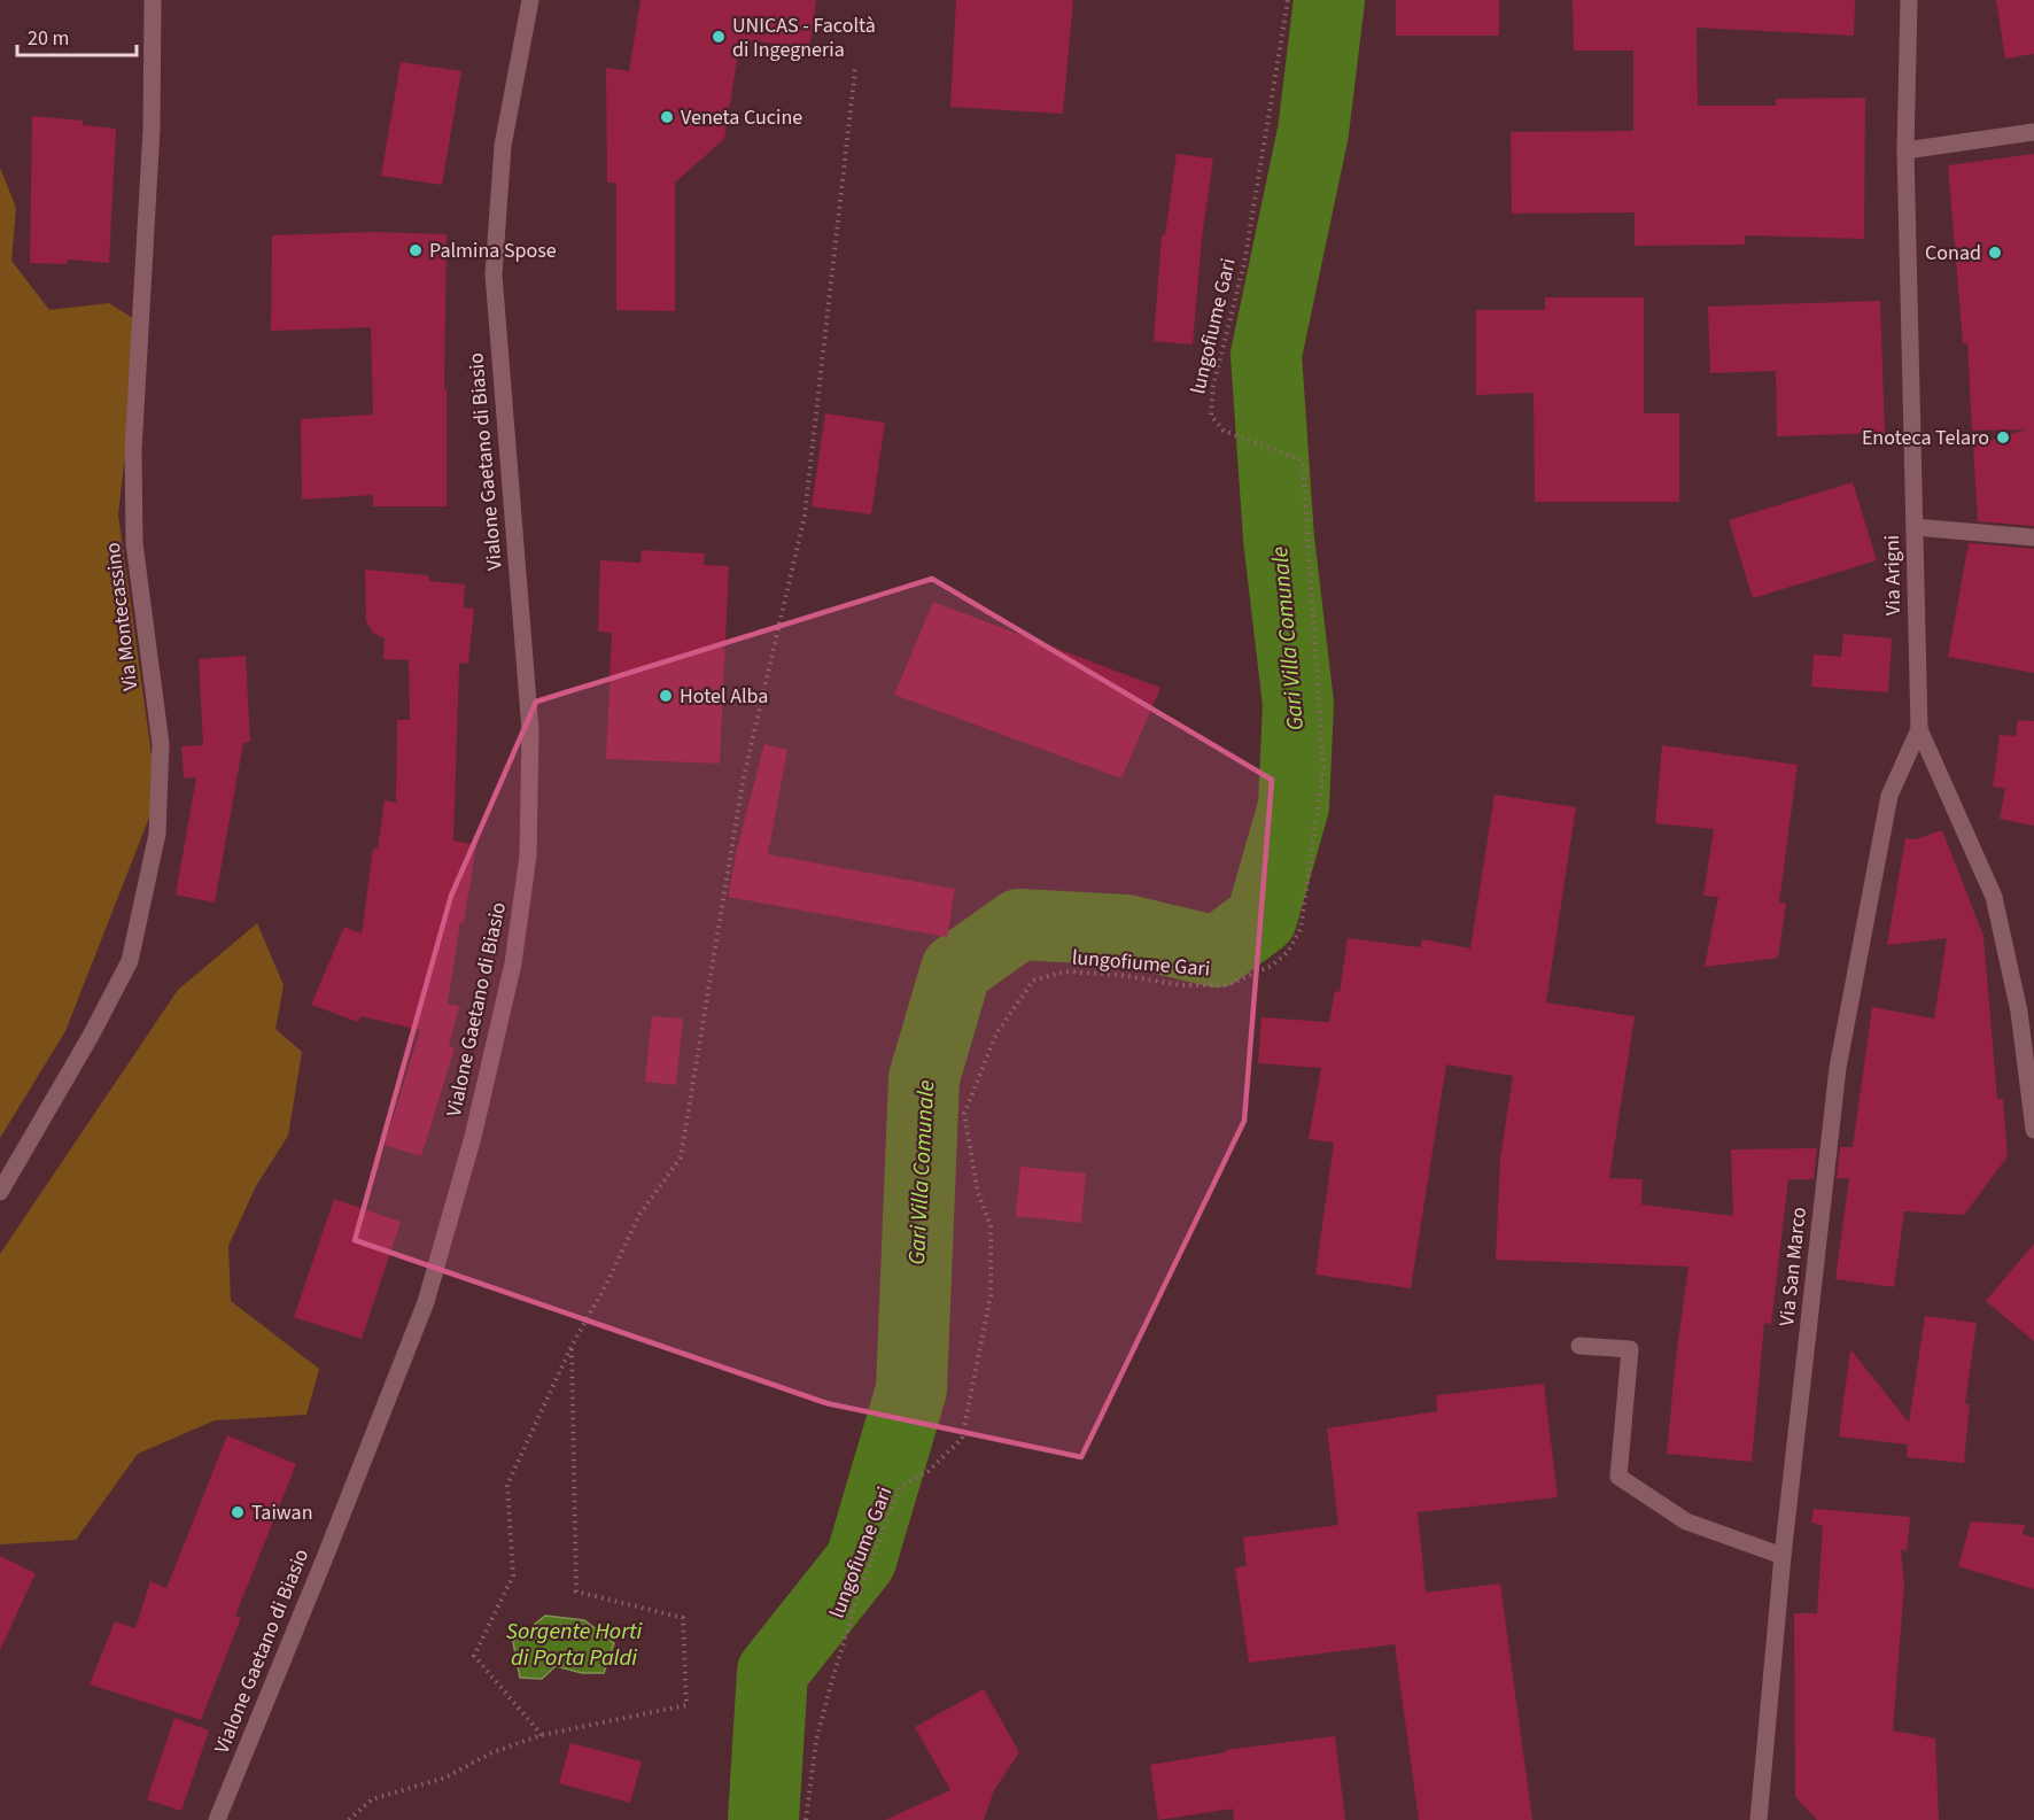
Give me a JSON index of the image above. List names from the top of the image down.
{
  "streets": {
    "street": [
      "Vialone Gaetano di Biasio",
      "Via Arigni",
      "Via Montecassino",
      "Via San Marco"
    ],
    "path": ["lungofiume Gari"]
  },
  "crossings": [
    ["Via Arigni", "Via San Marco"]
  ],
  "water": ["Gari Villa Comunale", "Sorgente Horti di Porta Paldi"],
  "places": [
    "UNICAS - Facoltà di Ingegneria",
    "Veneta Cucine",
    "Palmina Spose",
    "Conad",
    "Enoteca Telaro",
    "Hotel Alba",
    "Taiwan"
  ],
  "scale_bar": "20 m"
}
